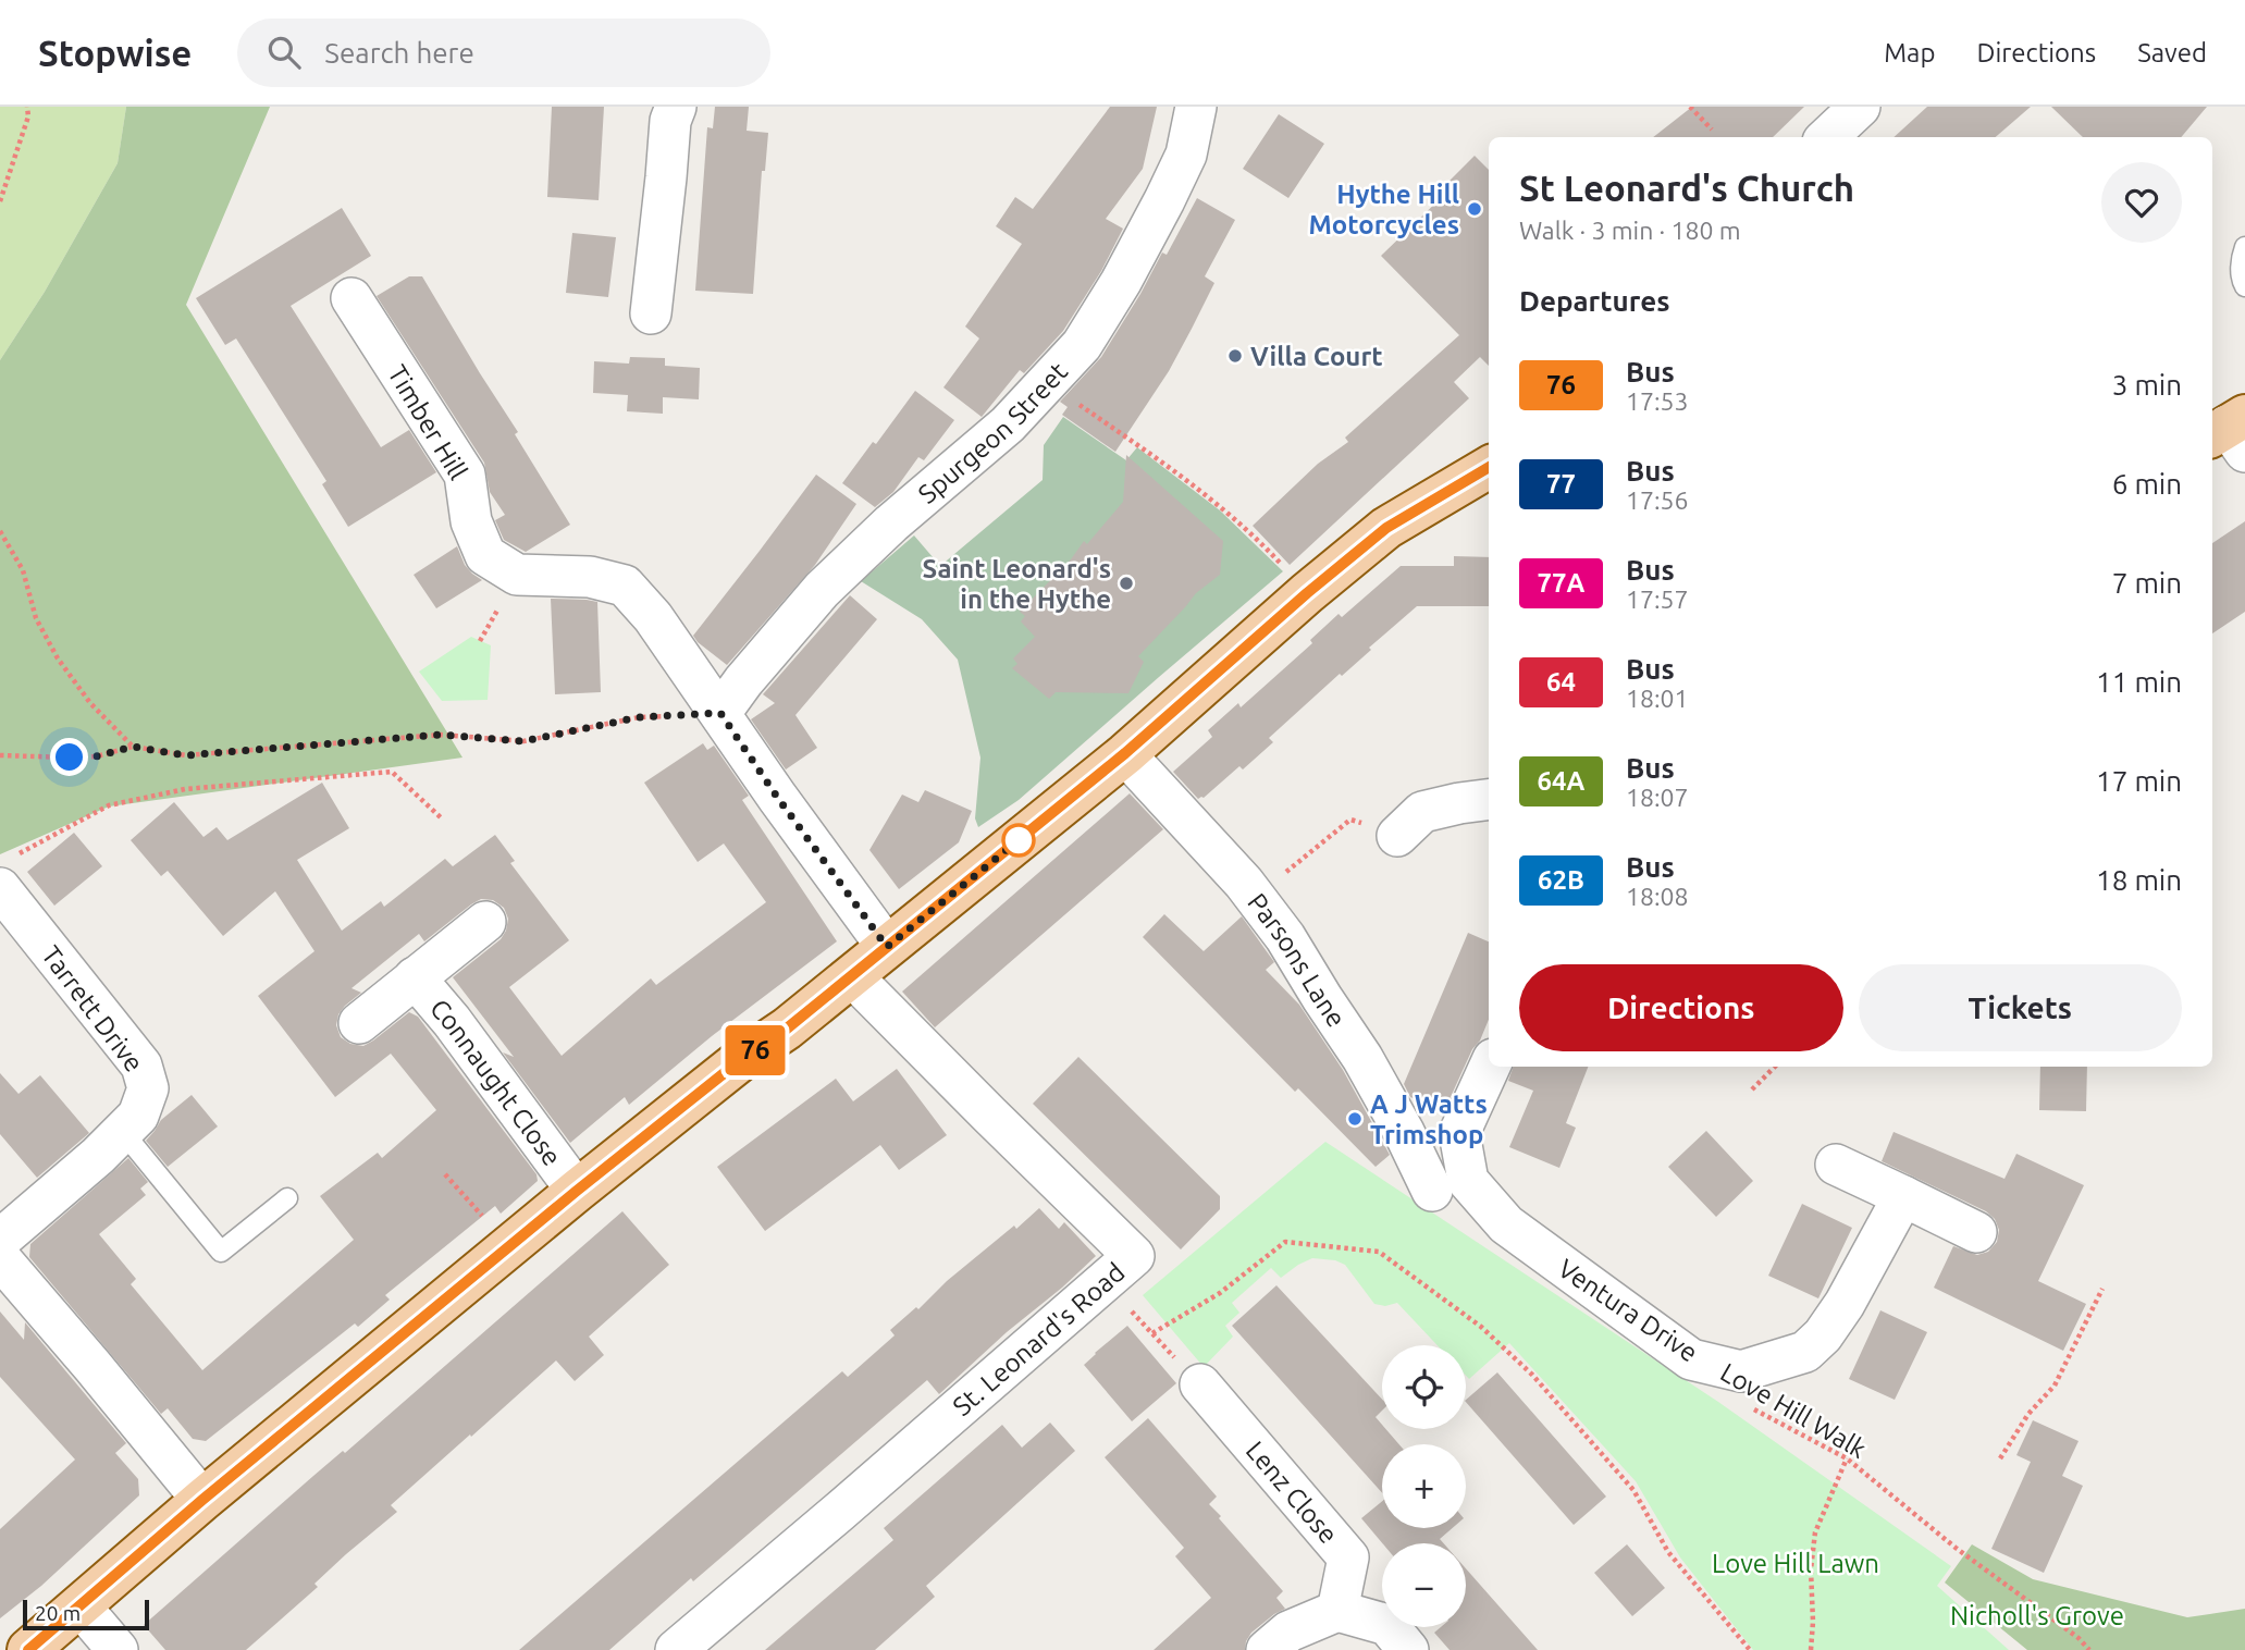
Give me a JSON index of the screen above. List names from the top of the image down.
{
  "streets": {
    "street": [
      "Timber Hill",
      "Spurgeon Street",
      "Parsons Lane",
      "Tarrett Drive",
      "Connaught Close",
      "Ventura Drive",
      "St. Leonard's Road",
      "Lenz Close"
    ],
    "path": ["Love Hill Walk"]
  },
  "crossings": [
    ["Timber Hill", "Spurgeon Street"]
  ],
  "parks": ["Love Hill Lawn", "Nicholl's Grove"],
  "places": [
    "Hythe Hill Motorcycles",
    "Villa Court",
    "Saint Leonard's in the Hythe",
    "A J Watts Trimshop"
  ],
  "lines": ["bus line 76"],
  "scale_bar": "20 m",
  "page": {
    "header": "Stopwise",
    "search": "Search here",
    "nav": ["Map", "Directions", "Saved"],
    "on_map": "76",
    "heading": [
      ["St Leonard's Church", "Walk · 3 min · 180 m"],
      "Departures"
    ],
    "list": [
      {
        "mark": "76",
        "name": "Bus",
        "note": "17:53",
        "value": "3 min"
      },
      {
        "mark": "77",
        "name": "Bus",
        "note": "17:56",
        "value": "6 min"
      },
      {
        "mark": "77A",
        "name": "Bus",
        "note": "17:57",
        "value": "7 min"
      },
      {
        "mark": "64",
        "name": "Bus",
        "note": "18:01",
        "value": "11 min"
      },
      {
        "mark": "64A",
        "name": "Bus",
        "note": "18:07",
        "value": "17 min"
      },
      {
        "mark": "62B",
        "name": "Bus",
        "note": "18:08",
        "value": "18 min"
      }
    ],
    "buttons": ["Directions", "Tickets"],
    "map_buttons": ["+", "−"],
    "scale": "20 m"
  }
}
